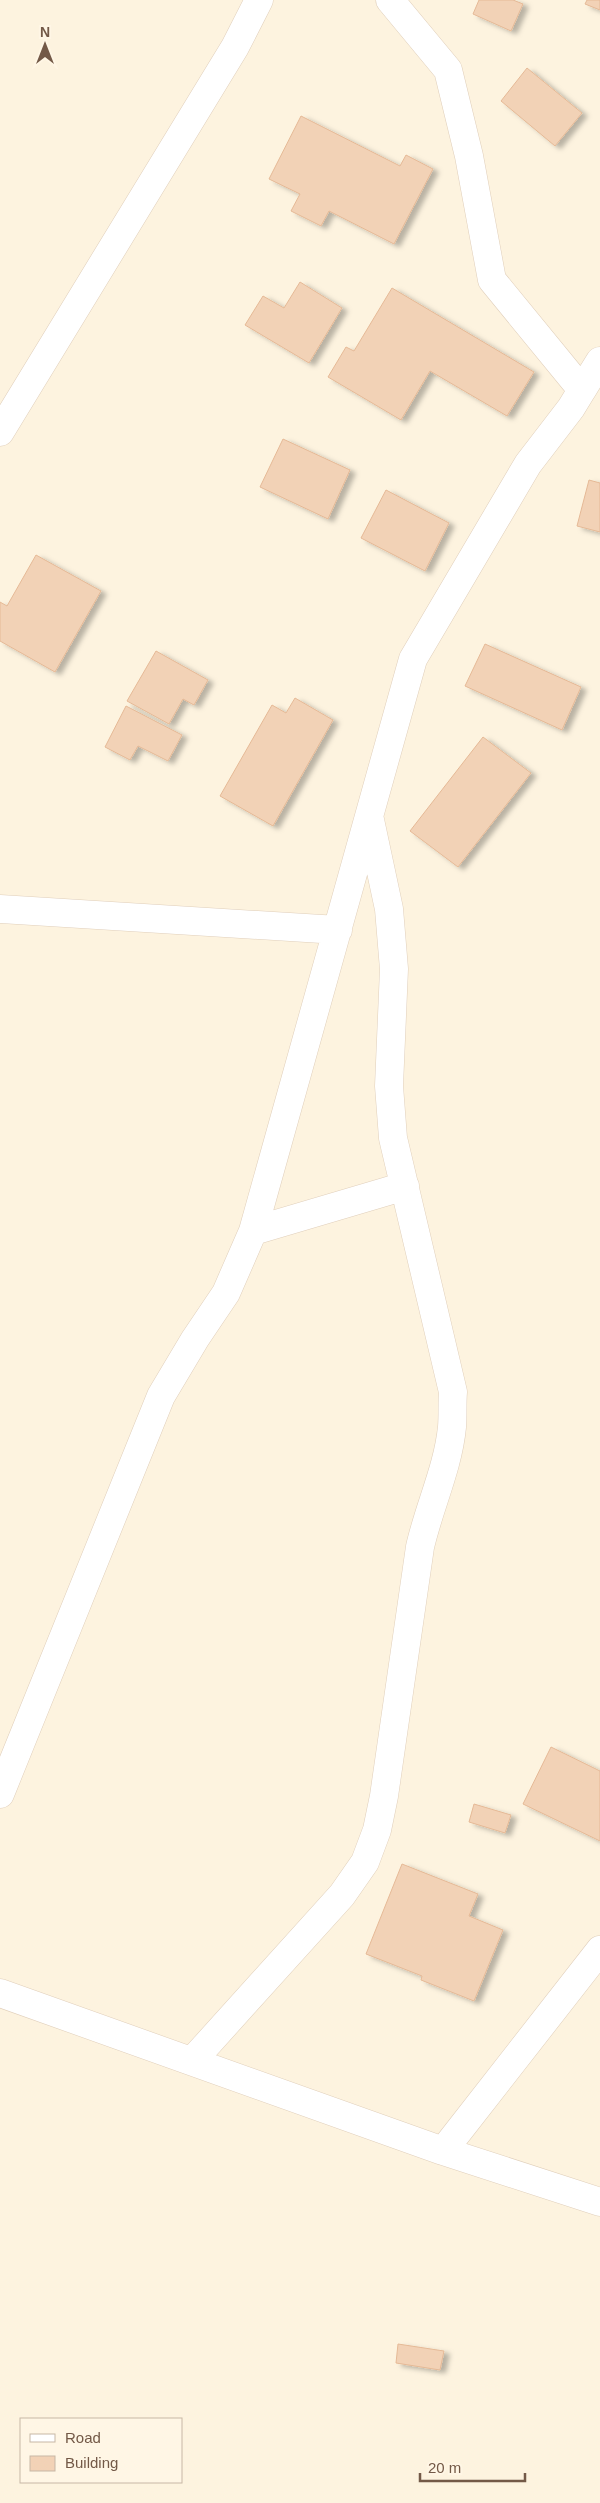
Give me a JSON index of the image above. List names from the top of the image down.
{
  "legend": ["Road", "Building"],
  "scale_bar": "20 m",
  "north": "top"
}
